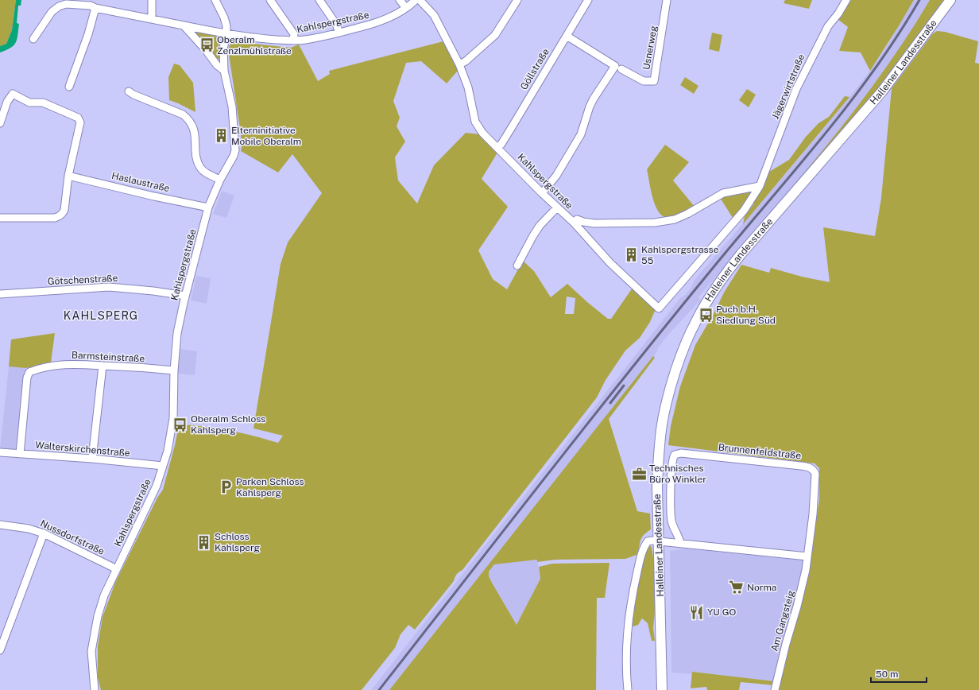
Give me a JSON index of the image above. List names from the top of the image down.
{
  "streets": {
    "main road": ["Halleiner Landesstraße"],
    "street": [
      "Kahlspergstraße",
      "Usnerweg",
      "Göllstraße",
      "Jägerwirtstraße",
      "Haslaustraße",
      "Götschenstraße",
      "Barmsteinstraße",
      "Walterskirchenstraße",
      "Brunnenfeldstraße",
      "Nussdorfstraße",
      "Am Gangsteig"
    ]
  },
  "crossings": [
    ["Kahlspergstraße", "Göllstraße"],
    ["Kahlspergstraße", "Jägerwirtstraße"],
    ["Kahlspergstraße", "Haslaustraße"],
    ["Kahlspergstraße", "Götschenstraße"],
    ["Kahlspergstraße", "Barmsteinstraße"],
    ["Kahlspergstraße", "Walterskirchenstraße"],
    ["Kahlspergstraße", "Nussdorfstraße"],
    ["Barmsteinstraße", "Walterskirchenstraße"],
    ["Brunnenfeldstraße", "Am Gangsteig"]
  ],
  "districts": ["KAHLSPERG"],
  "places": {
    "bus stop": ["Oberalm Zenzlmühlstraße", "Puch b.H. Siedlung Süd", "Oberalm Schloss Kahlsperg"],
    "building": ["Elterninitiative Mobile Oberalm", "Kahlspergstrasse 55", "Schloss Kahlsperg"],
    "office": ["Technisches Büro Winkler"],
    "parking": ["Parken Schloss Kahlsperg"],
    "supermarket": ["Norma"],
    "restaurant": ["YU GO"]
  },
  "scale_bar": "50 m"
}
